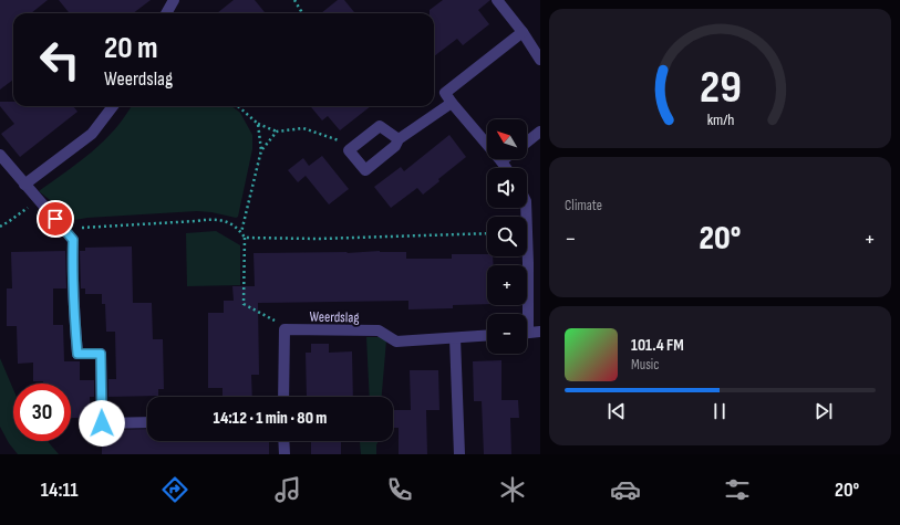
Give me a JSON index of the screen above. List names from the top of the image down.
{
  "streets": {
    "street": ["Weerdslag"]
  },
  "north": "top left",
  "page": {
    "turn": ["20 m", "Weerdslag"],
    "map_buttons": ["+", "−"],
    "tile": "Climate",
    "heat": ["−", "20°", "+"],
    "song": ["101.4 FM", "Music"],
    "limit": "30",
    "trip": "14:12 · 1 min · 80 m",
    "tabs": ["14:11", "20°"],
    "gauge": ["29", "km/h"]
  }
}
